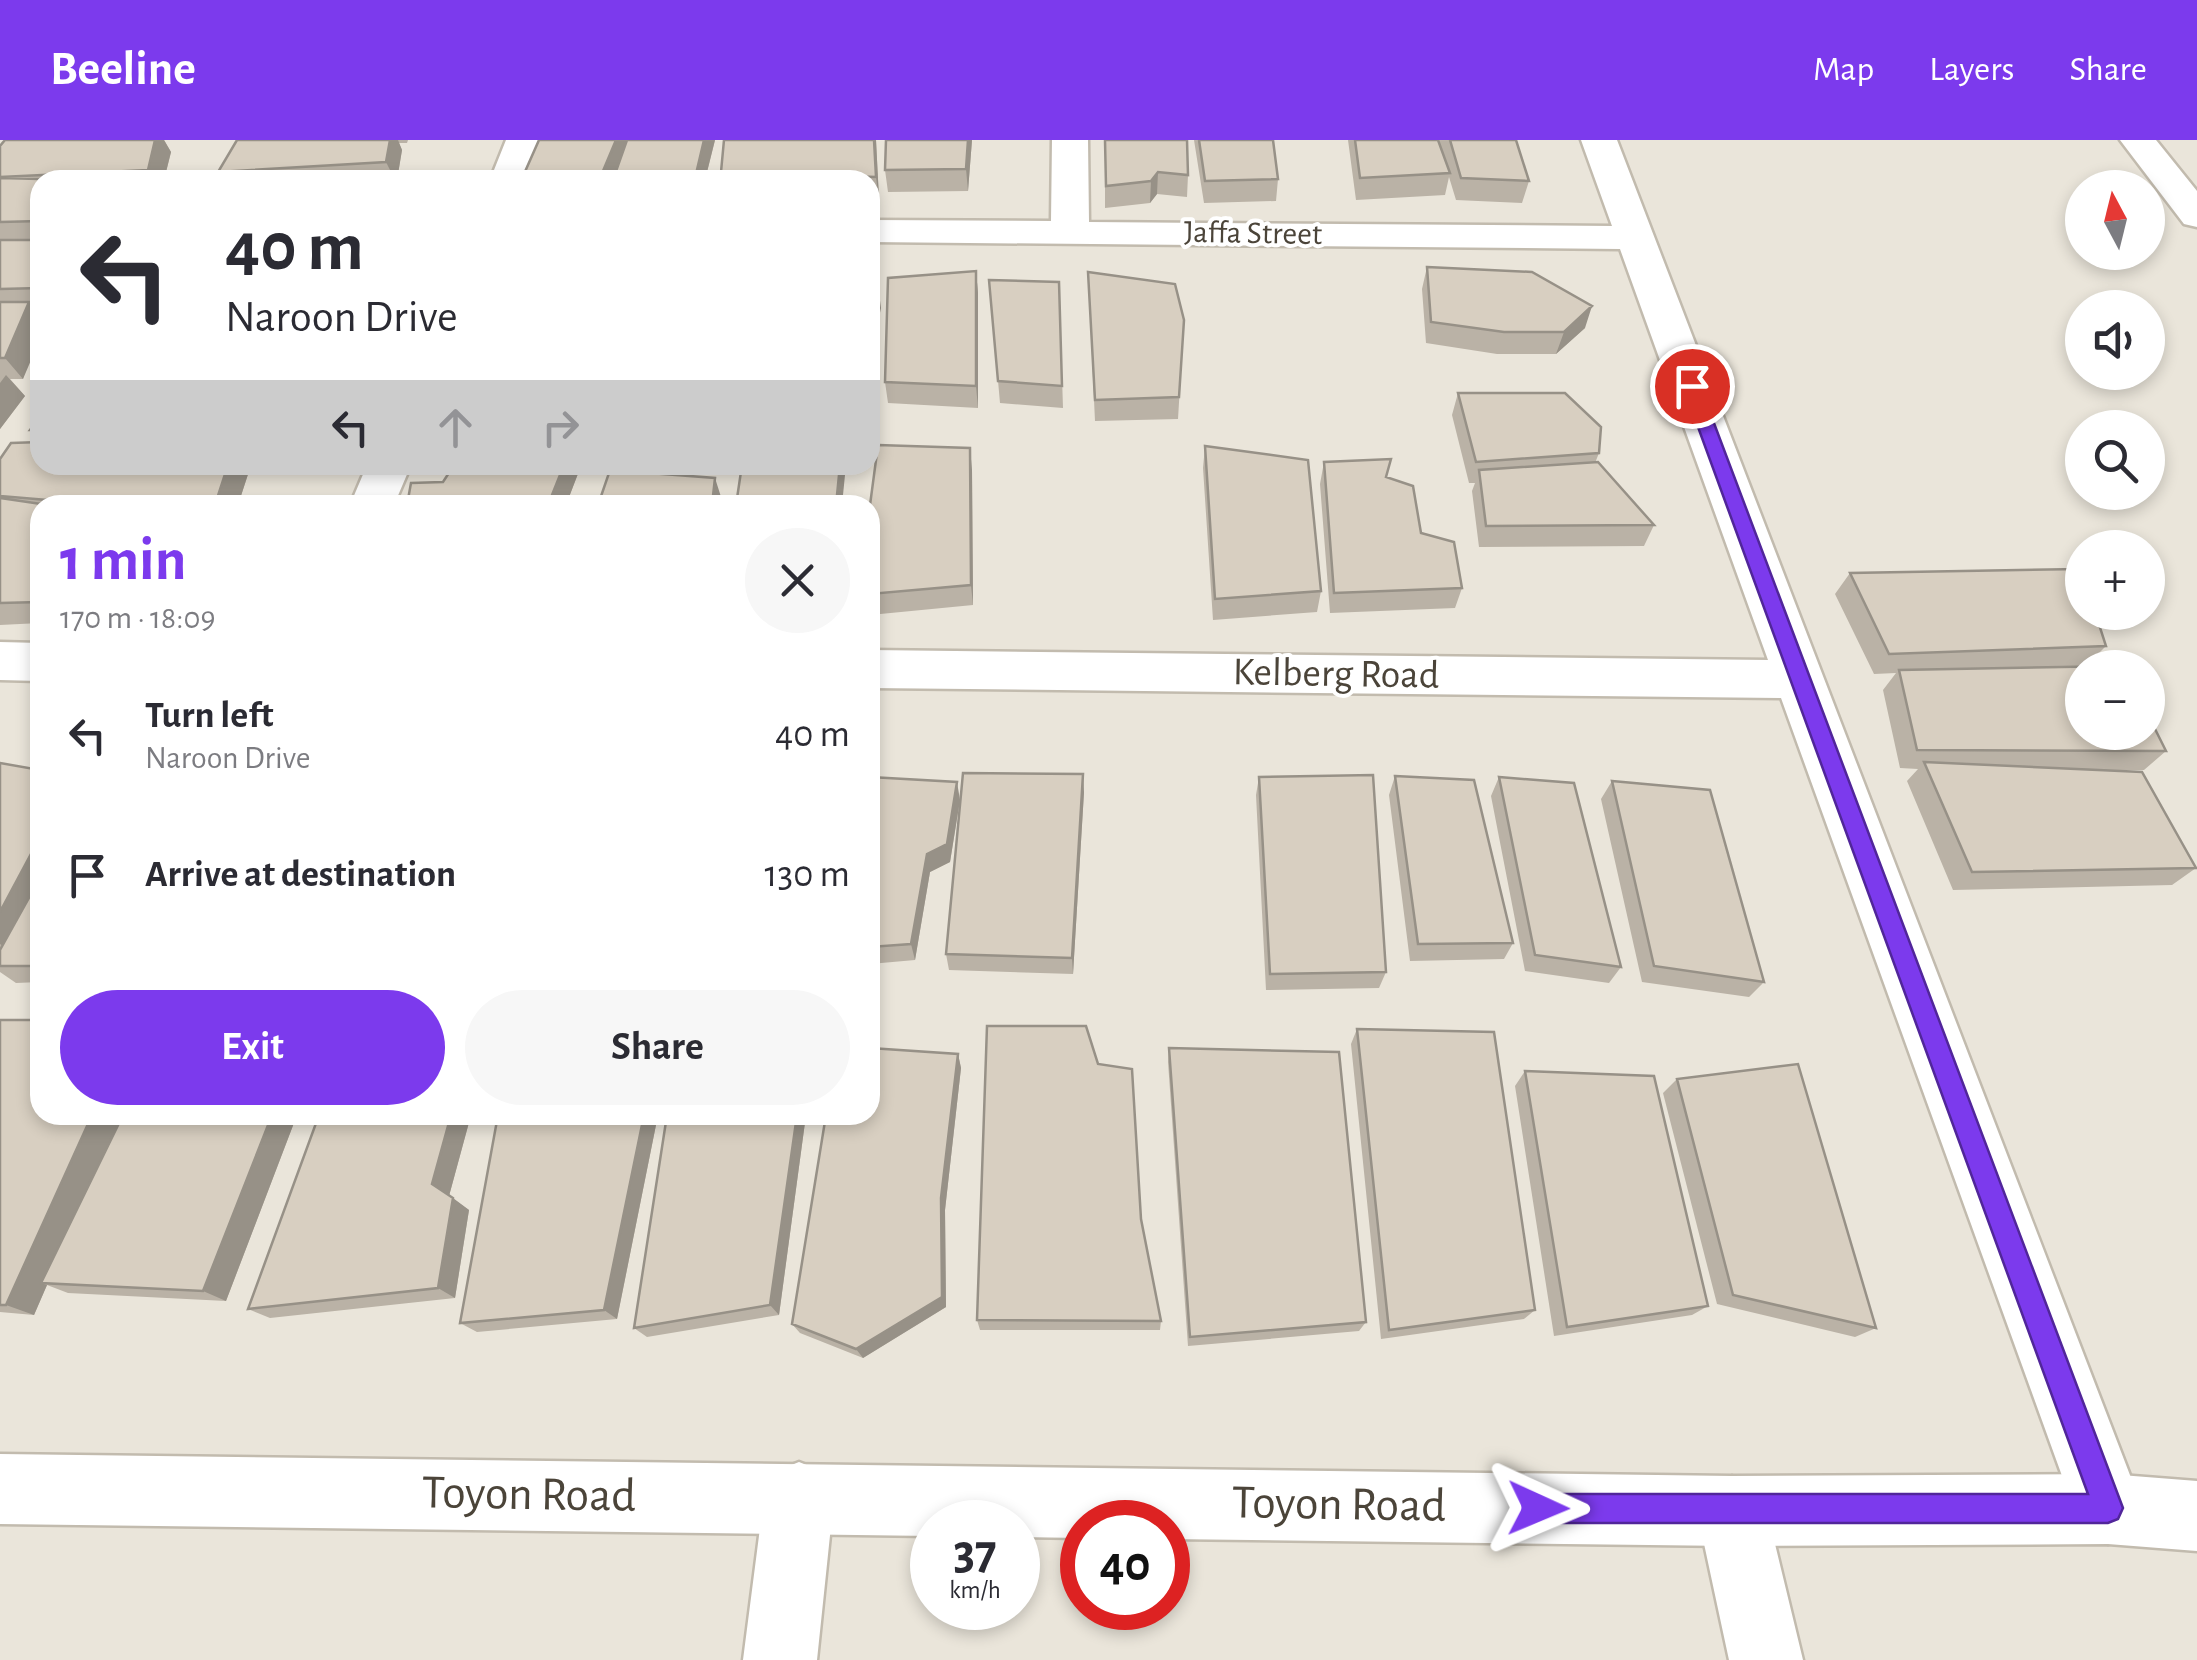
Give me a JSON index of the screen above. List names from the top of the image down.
{
  "streets": {
    "street": ["Jaffa Street", "Kelberg Road", "Toyon Road"]
  },
  "north": "top",
  "page": {
    "header": "Beeline",
    "nav": ["Map", "Layers", "Share"],
    "map_buttons": ["+", "−"],
    "turn": ["40 m", "Naroon Drive"],
    "heading": ["1 min", "170 m · 18:09"],
    "list": [
      {
        "name": "Turn left",
        "note": "Naroon Drive",
        "value": "40 m"
      },
      {
        "name": "Arrive at destination",
        "value": "130 m"
      }
    ],
    "buttons": ["Exit", "Share"],
    "speed": "37 km/h",
    "limit": "40"
  }
}
